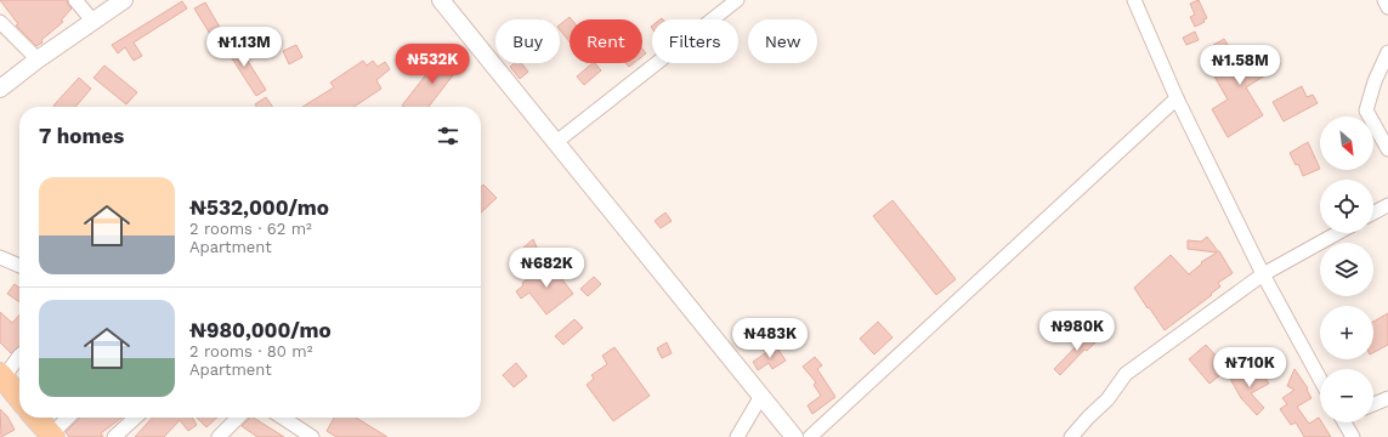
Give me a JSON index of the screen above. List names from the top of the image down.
{
  "north": "bottom right",
  "page": {
    "chip": [
      "Buy",
      "Rent",
      "Filters",
      "New"
    ],
    "price": [
      "₦1.13M",
      "₦532K",
      "₦1.58M",
      "₦682K",
      "₦980K",
      "₦483K",
      "₦710K"
    ],
    "heading": "7 homes",
    "map_buttons": ["+", "−"],
    "list": [
      {
        "name": "₦532,000/mo",
        "note": "2 rooms · 62 m² · Apartment"
      },
      {
        "name": "₦980,000/mo",
        "note": "2 rooms · 80 m² · Apartment"
      }
    ]
  }
}
